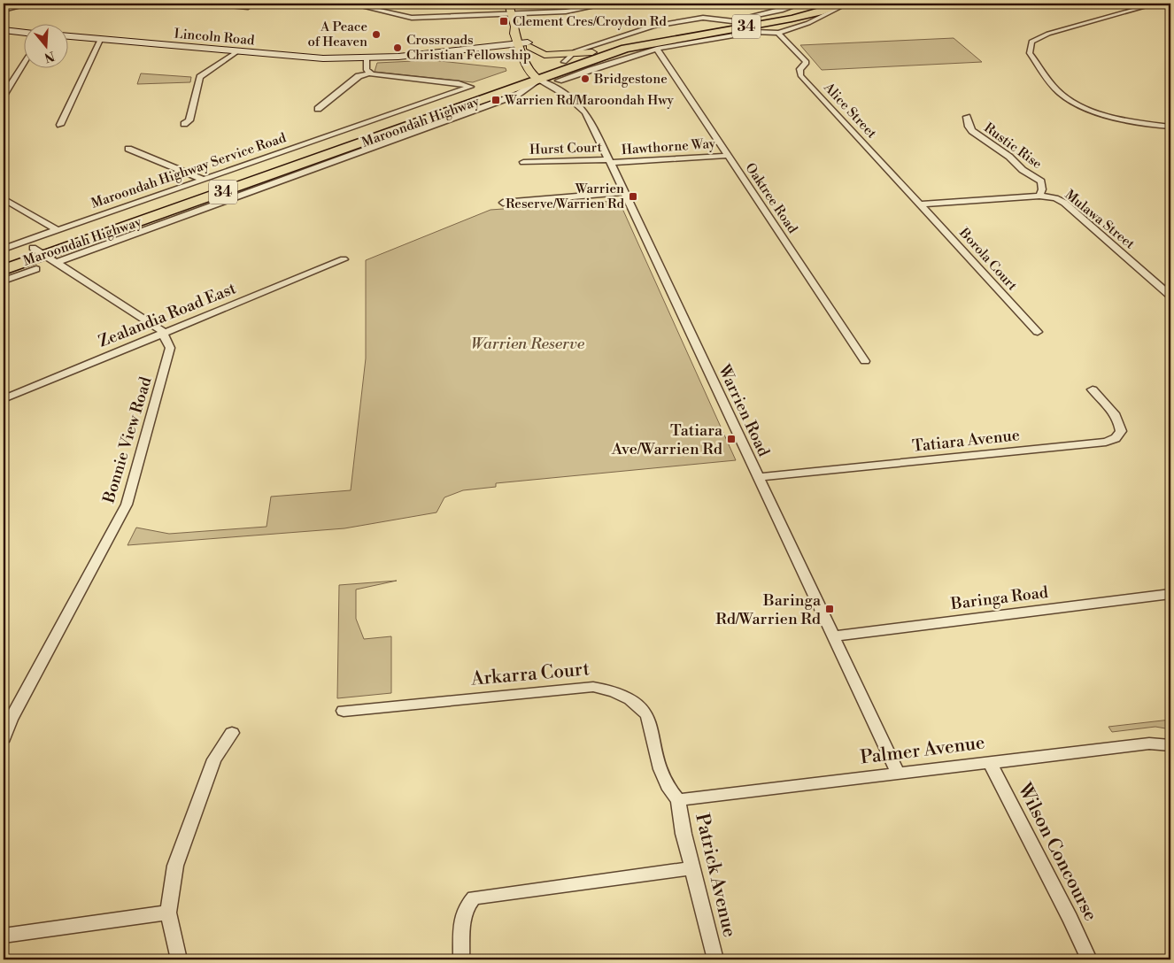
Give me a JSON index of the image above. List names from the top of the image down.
{
  "streets": {
    "highway": ["34", "Maroondah Highway"],
    "main road": ["Lincoln Road"],
    "street": [
      "Alice Street",
      "Rustic Rise",
      "Hawthorne Way",
      "Hurst Court",
      "Maroondah Highway Service Road",
      "Oaktree Road",
      "Mulawa Street",
      "Borola Court",
      "Zealandia Road East",
      "Warrien Road",
      "Bonnie View Road",
      "Tatiara Avenue",
      "Baringa Road",
      "Arkarra Court",
      "Palmer Avenue",
      "Wilson Concourse",
      "Patrick Avenue"
    ]
  },
  "crossings": [
    ["Alice Street", "Mulawa Street"],
    ["Alice Street", "Borola Court"],
    ["Maroondah Highway", "Maroondah Highway Service Road"],
    ["Maroondah Highway", "Warrien Road"],
    ["Rustic Rise", "Mulawa Street"],
    ["Hawthorne Way", "Hurst Court"],
    ["Hawthorne Way", "Oaktree Road"],
    ["Hawthorne Way", "Warrien Road"],
    ["Hurst Court", "Warrien Road"],
    ["Mulawa Street", "Borola Court"],
    ["Zealandia Road East", "Bonnie View Road"],
    ["Warrien Road", "Tatiara Avenue"],
    ["Warrien Road", "Baringa Road"],
    ["Warrien Road", "Palmer Avenue"],
    ["Arkarra Court", "Palmer Avenue"],
    ["Arkarra Court", "Patrick Avenue"],
    ["Palmer Avenue", "Wilson Concourse"],
    ["Palmer Avenue", "Patrick Avenue"]
  ],
  "parks": ["Warrien Reserve"],
  "places": {
    "transit": [
      "Clement Cres/Croydon Rd",
      "Warrien Rd/Maroondah Hwy",
      "Warrien Reserve/Warrien Rd",
      "Tatiara Ave/Warrien Rd",
      "Baringa Rd/Warrien Rd"
    ],
    "other": ["A Peace of Heaven", "Crossroads Christian Fellowship", "Bridgestone"]
  },
  "north": "bottom"
}
